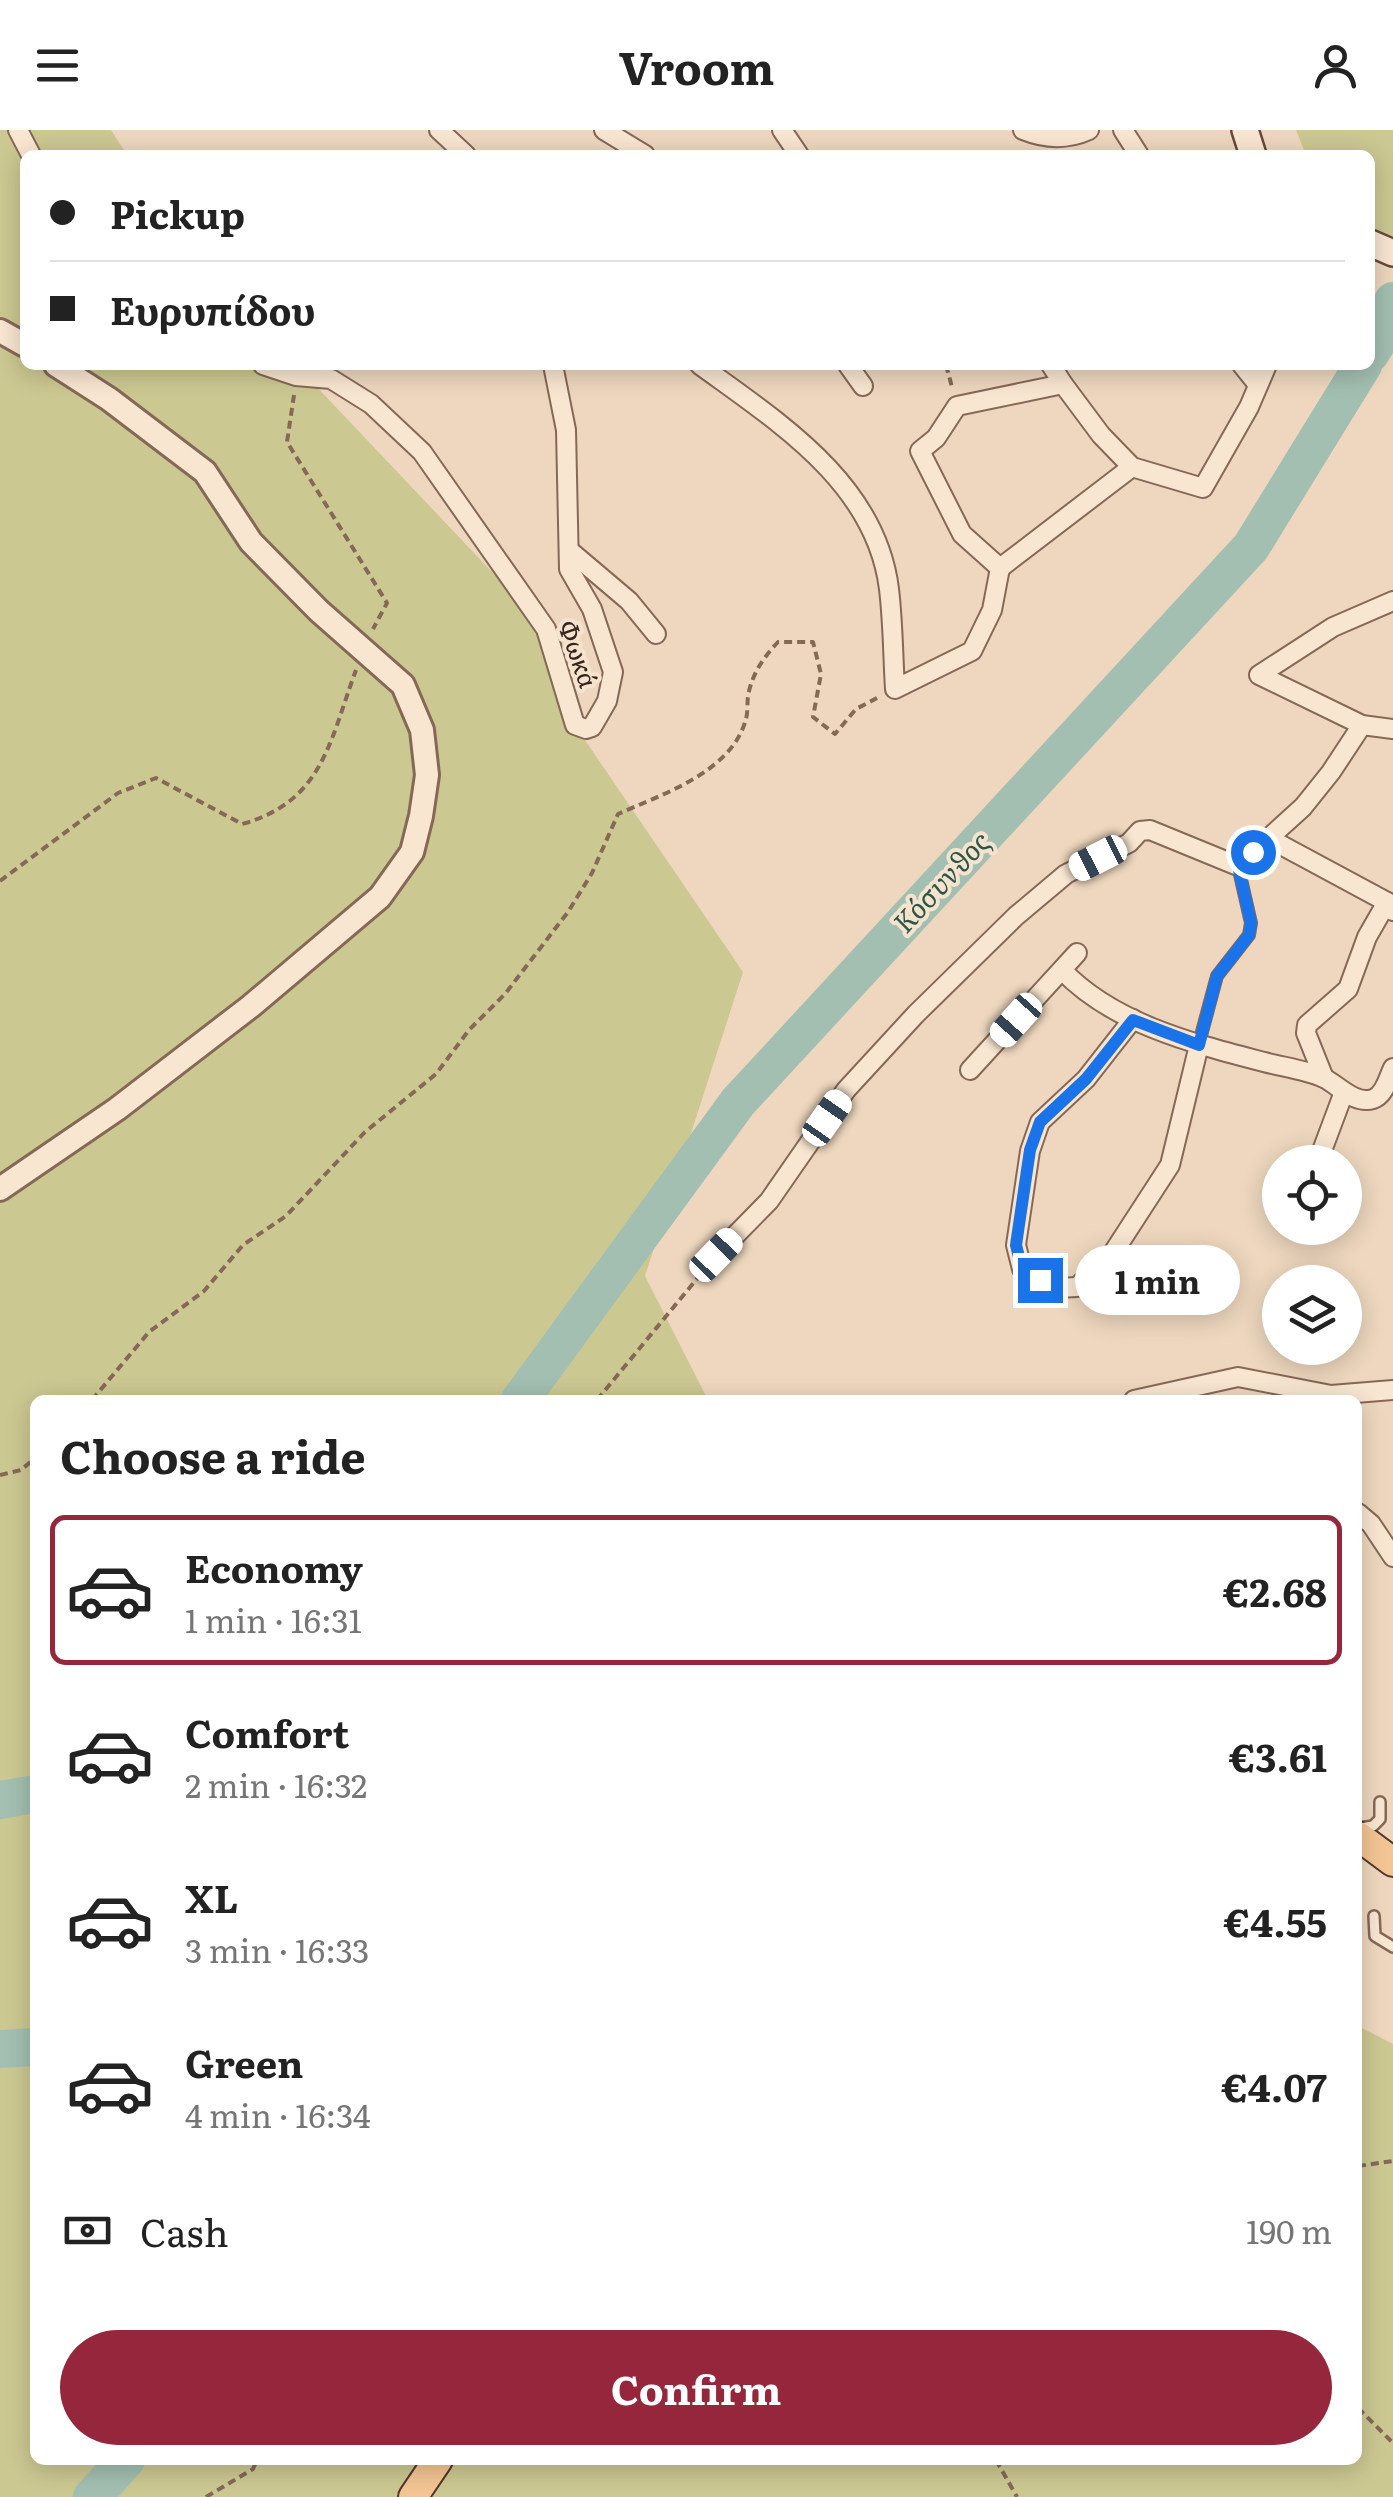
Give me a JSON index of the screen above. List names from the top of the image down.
{
  "streets": {
    "street": ["Φωκά"]
  },
  "water": ["Κόσυνθος"],
  "page": {
    "header": "Vroom",
    "banner": ["Pickup", "Ευρυπίδου"],
    "bubble": "1 min",
    "heading": "Choose a ride",
    "list": [
      {
        "name": "Economy",
        "note": "1 min · 16:31",
        "value": "€2.68"
      },
      {
        "name": "Comfort",
        "note": "2 min · 16:32",
        "value": "€3.61"
      },
      {
        "name": "XL",
        "note": "3 min · 16:33",
        "value": "€4.55"
      },
      {
        "name": "Green",
        "note": "4 min · 16:34",
        "value": "€4.07"
      }
    ],
    "pay": ["Cash", "190 m"],
    "buttons": "Confirm"
  }
}
